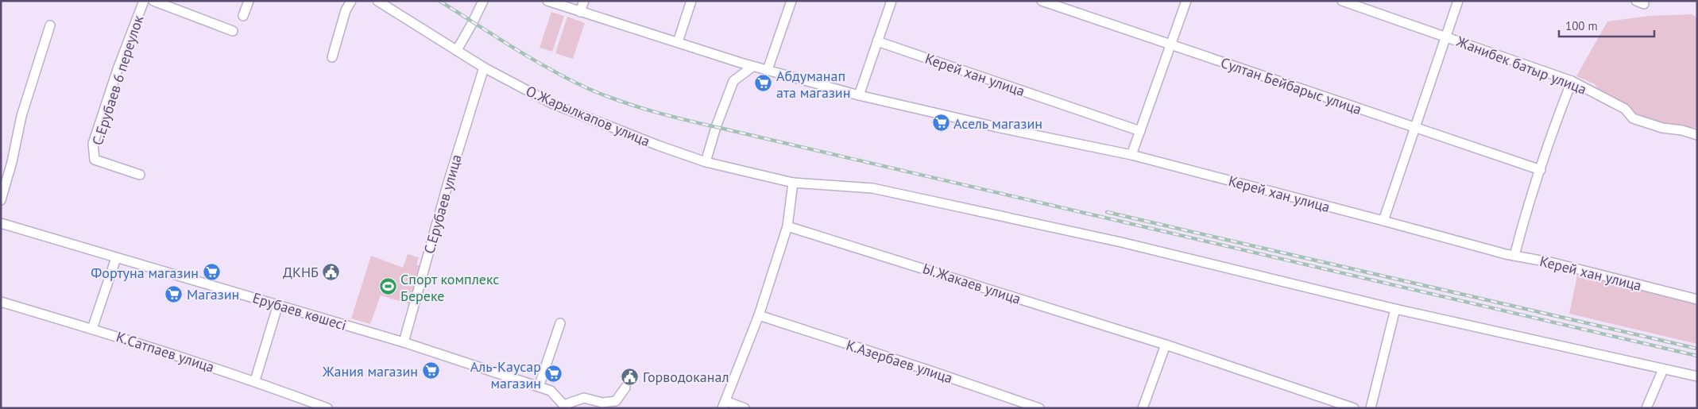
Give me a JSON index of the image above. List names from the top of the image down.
{
  "streets": {
    "street": [
      "Жанибек батыр улица",
      "Керей хан улица",
      "С.Ерубаев 6 переулок",
      "Султан Бейбарыс улица",
      "О.Жарылкапов улица",
      "С.Ерубаев улица",
      "Ы.Жакаев улица",
      "Ерубаев көшесі",
      "К.Сатпаев улица",
      "К.Азербаев улица"
    ]
  },
  "crossings": [
    ["О.Жарылкапов улица", "С.Ерубаев улица"],
    ["С.Ерубаев улица", "Ерубаев көшесі"]
  ],
  "places": {
    "supermarket": [
      "Абдуманап ата магазин",
      "Асель магазин",
      "Фортуна магазин",
      "Магазин",
      "Жания магазин",
      "Аль-Каусар магазин"
    ],
    "public building": ["ДКНБ", "Горводоканал"],
    "sports": ["Спорт комплекс Береке"]
  },
  "scale_bar": "100 m"
}
